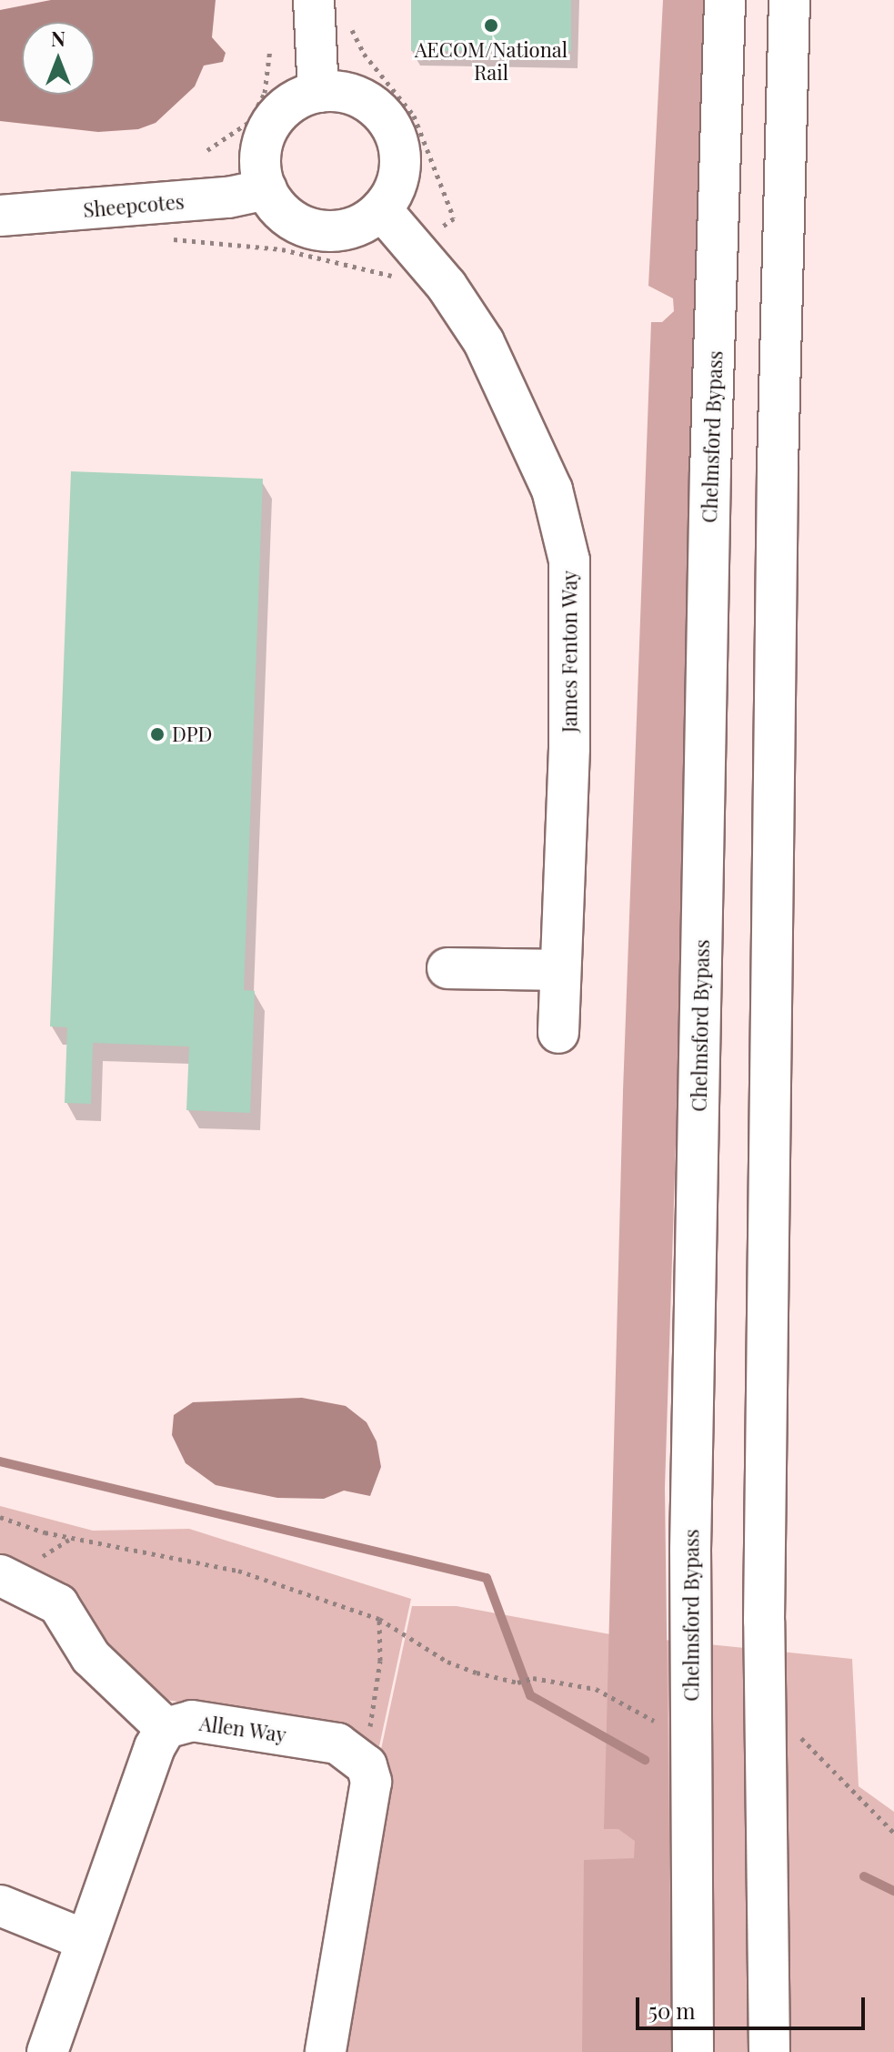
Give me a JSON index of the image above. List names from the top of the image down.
{
  "streets": {
    "main road": [
      "Sheepcotes",
      "Chelmsford Bypass",
      "James Fenton Way",
      "Allen Way"
    ]
  },
  "crossings": [
    ["Sheepcotes", "James Fenton Way"]
  ],
  "places": ["AECOM/National Rail", "DPD"],
  "scale_bar": "50 m",
  "north": "top"
}
